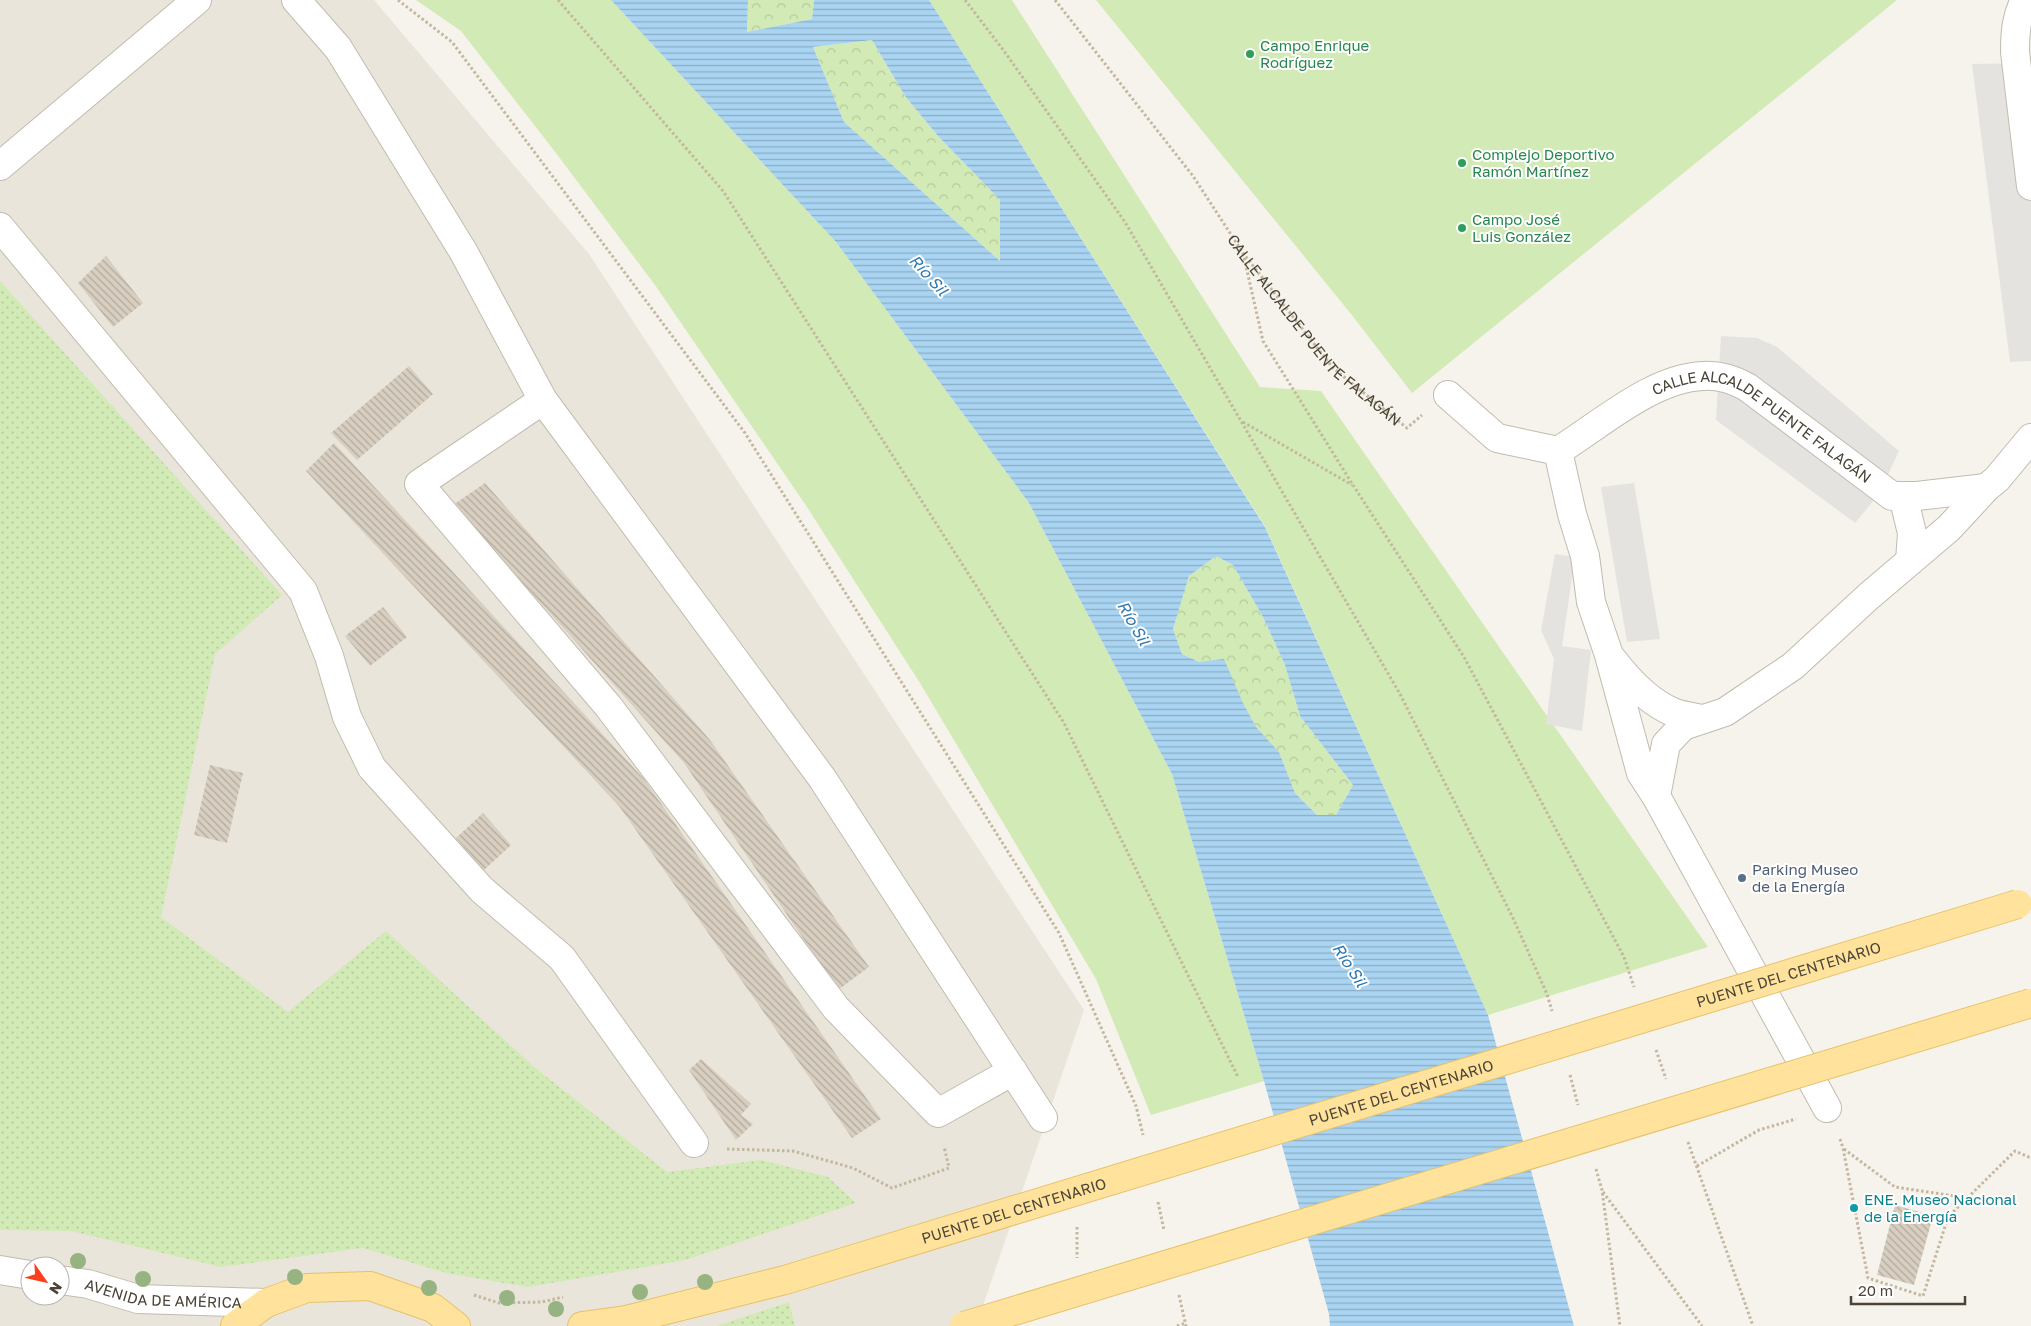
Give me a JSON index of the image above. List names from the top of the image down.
{
  "streets": {
    "main road": ["PUENTE DEL CENTENARIO"],
    "street": ["CALLE ALCALDE PUENTE FALAGÁN", "AVENIDA DE AMÉRICA"]
  },
  "water": ["Río Sil"],
  "places": [
    "Campo Enrique Rodríguez",
    "Complejo Deportivo Ramón Martínez",
    "Campo José Luis González",
    "Parking Museo de la Energía",
    "ENE. Museo Nacional de la Energía"
  ],
  "scale_bar": "20 m",
  "north": "bottom right"
}
